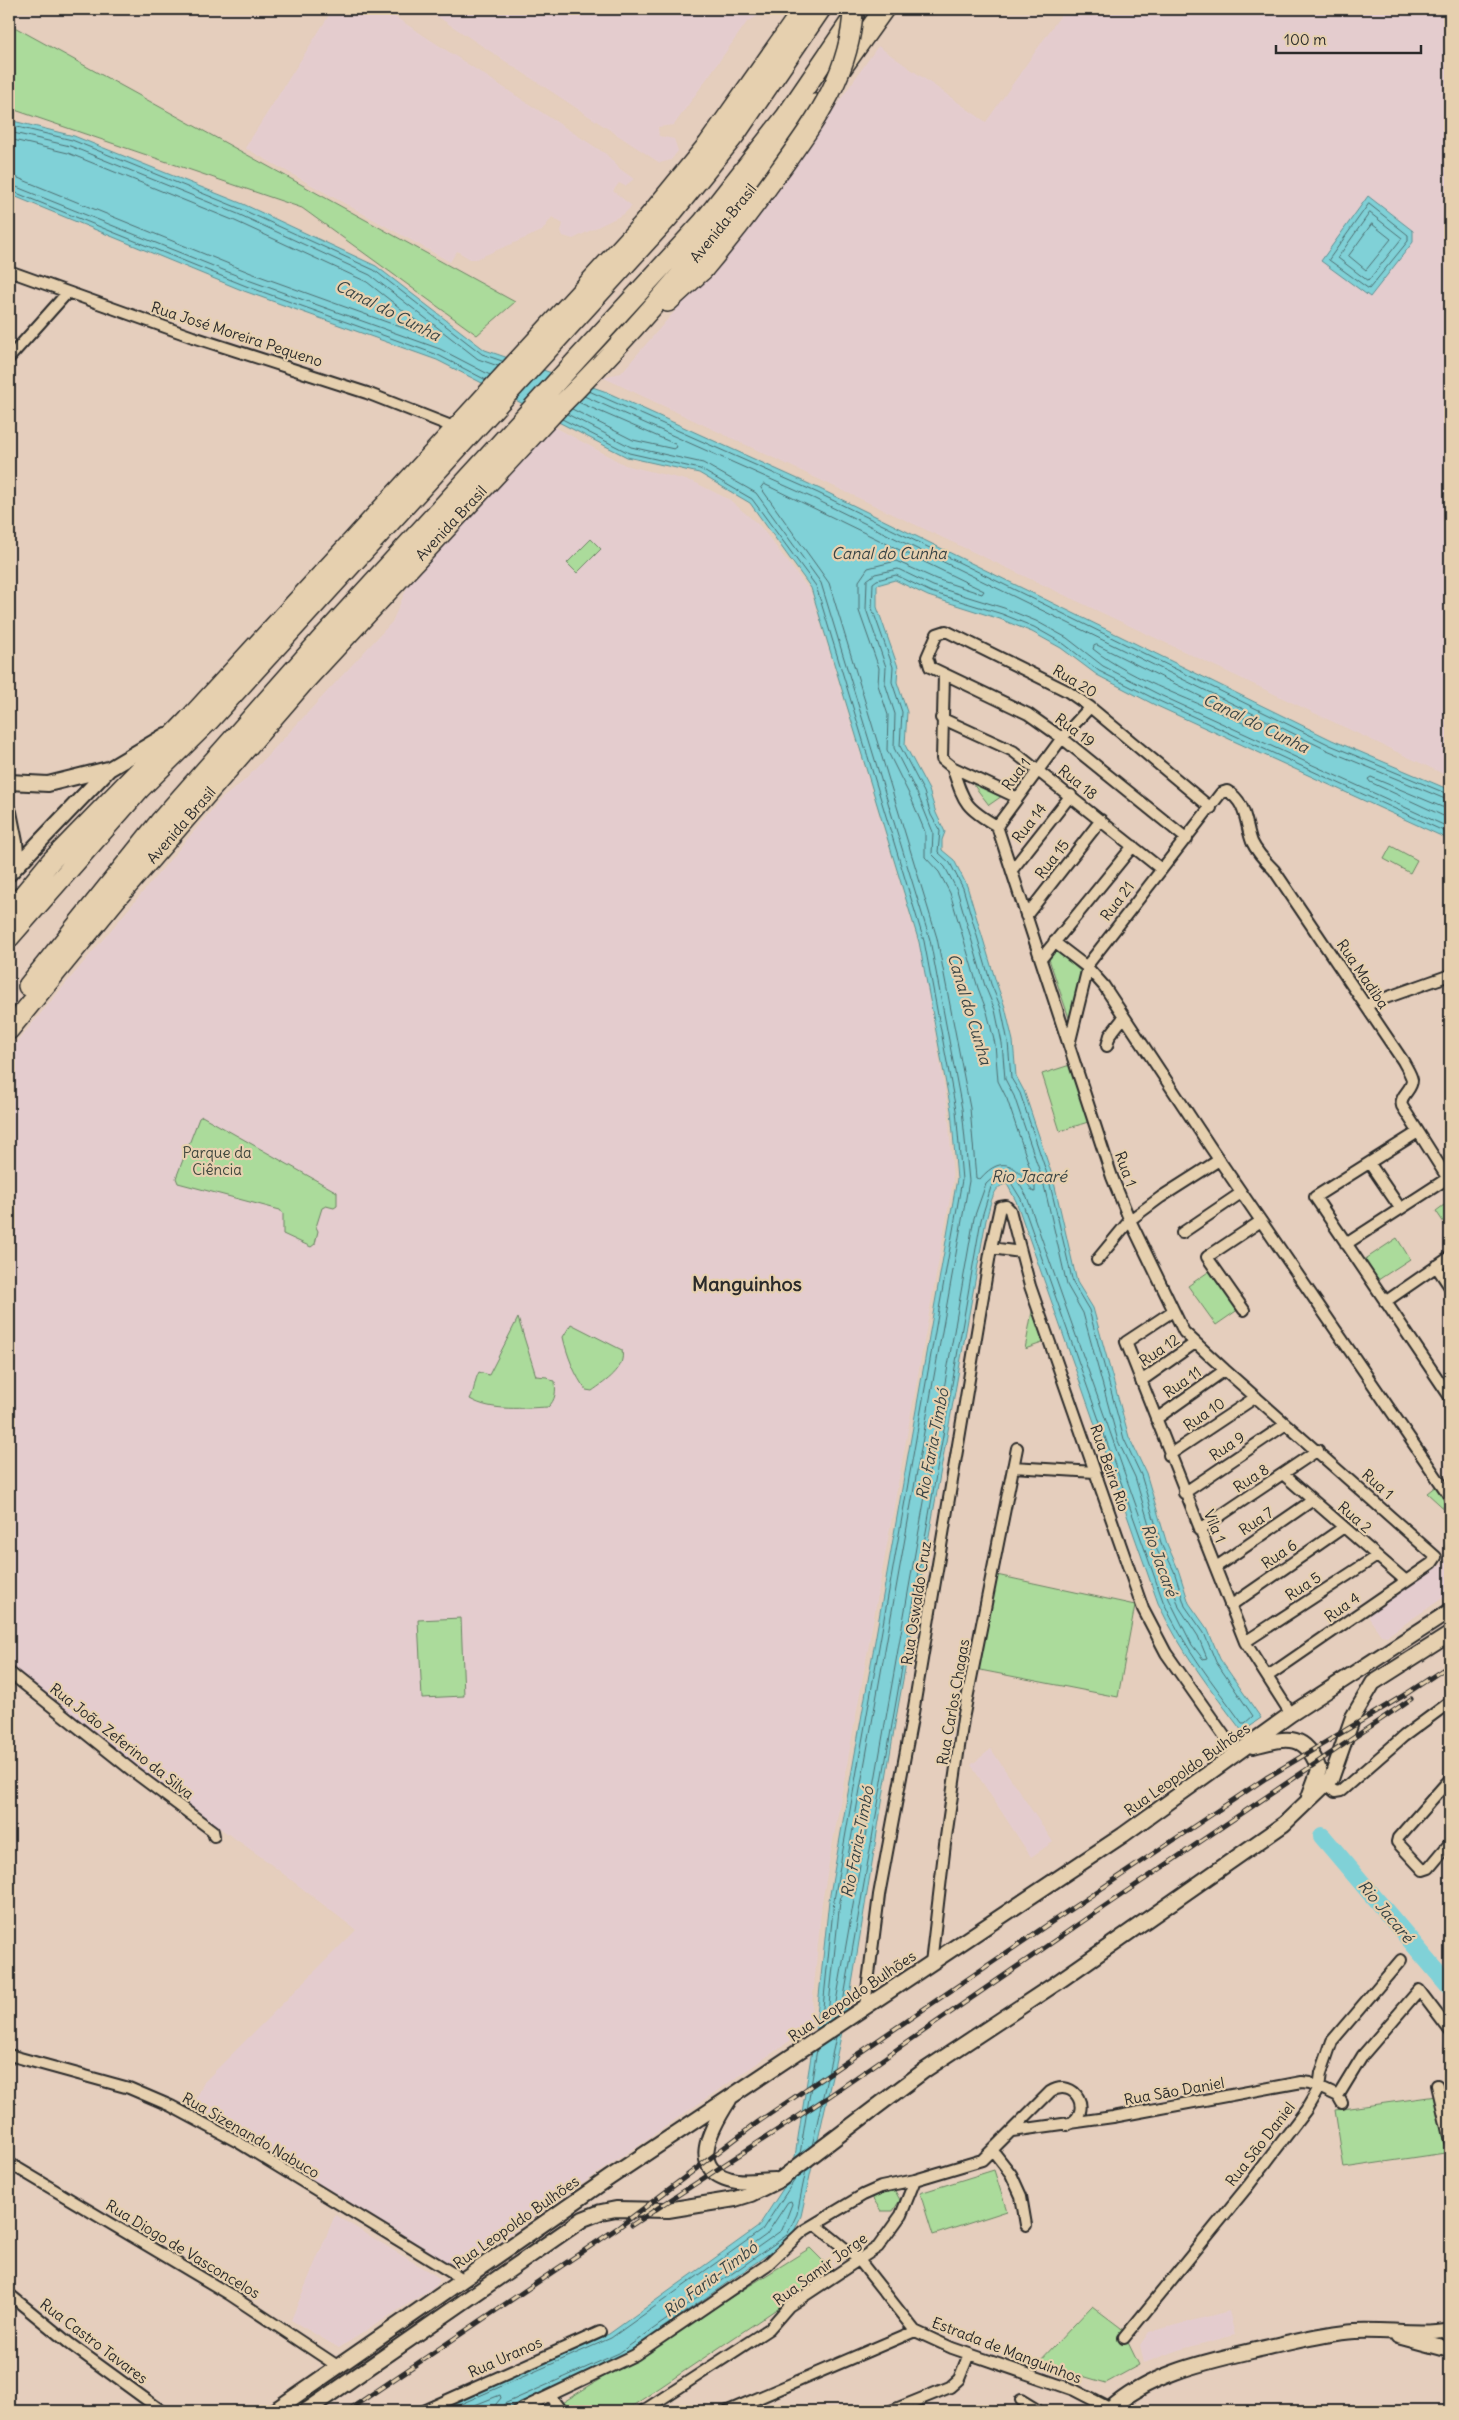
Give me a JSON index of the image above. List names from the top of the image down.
{
  "streets": {
    "highway": ["Avenida Brasil"],
    "main road": ["Rua Leopoldo Bulhões"],
    "street": [
      "Rua José Moreira Pequeno",
      "Rua 20",
      "Rua 19",
      "Rua 1",
      "Rua 18",
      "Rua 14",
      "Rua 15",
      "Rua 21",
      "Rua Madiba",
      "Rua 12",
      "Rua 11",
      "Rua 10",
      "Rua 9",
      "Rua Beira Rio",
      "Rua 8",
      "Rua 2",
      "Rua 7",
      "Vila 1",
      "Rua 6",
      "Rua 5",
      "Rua Oswaldo Cruz",
      "Rua 4",
      "Rua Carlos Chagas",
      "Rua João Zeferino da Silva",
      "Rua Sāo Daniel",
      "Rua Sizenando Nabuco",
      "Rua São Daniel",
      "Rua Diogo de Vasconcelos",
      "Rua Samir Jorge",
      "Rua Castro Tavares",
      "Estrada de Manguinhos",
      "Rua Uranos"
    ]
  },
  "crossings": [
    ["Rua 20", "Rua 19"],
    ["Rua 20", "Rua 1"],
    ["Rua 20", "Rua 21"],
    ["Rua 19", "Rua 1"],
    ["Rua 19", "Rua 21"],
    ["Rua 1", "Rua 18"],
    ["Rua 1", "Rua 14"],
    ["Rua 1", "Rua 15"],
    ["Rua 1", "Rua 21"],
    ["Rua 1", "Rua 12"],
    ["Rua 1", "Rua 11"],
    ["Rua 1", "Rua 10"],
    ["Rua 1", "Rua 9"],
    ["Rua 1", "Rua 8"],
    ["Rua 1", "Vila 1"],
    ["Rua 1", "Rua 4"],
    ["Rua 18", "Rua 14"],
    ["Rua 18", "Rua 15"],
    ["Rua 18", "Rua 21"],
    ["Rua 21", "Rua Madiba"],
    ["Rua 12", "Vila 1"],
    ["Rua 11", "Vila 1"],
    ["Rua 10", "Vila 1"],
    ["Rua 9", "Vila 1"],
    ["Rua Beira Rio", "Rua Oswaldo Cruz"],
    ["Rua Beira Rio", "Rua Leopoldo Bulhões"],
    ["Rua 8", "Rua 2"],
    ["Rua 8", "Vila 1"],
    ["Rua 2", "Rua 7"],
    ["Rua 2", "Rua 6"],
    ["Rua 2", "Rua 5"],
    ["Rua 2", "Rua 4"],
    ["Rua 7", "Vila 1"],
    ["Vila 1", "Rua 6"],
    ["Vila 1", "Rua 5"],
    ["Vila 1", "Rua 4"],
    ["Vila 1", "Rua Leopoldo Bulhões"],
    ["Rua Oswaldo Cruz", "Rua Leopoldo Bulhões"],
    ["Rua Carlos Chagas", "Rua Leopoldo Bulhões"],
    ["Rua Leopoldo Bulhões", "Rua Sizenando Nabuco"],
    ["Rua Leopoldo Bulhões", "Rua Diogo de Vasconcelos"],
    ["Rua Sāo Daniel", "Rua São Daniel"],
    ["Rua Samir Jorge", "Estrada de Manguinhos"]
  ],
  "districts": ["Manguinhos"],
  "water": ["Canal do Cunha", "Rio Jacaré", "Rio Faria-Timbó"],
  "parks": ["Parque da Ciência"],
  "scale_bar": "100 m"
}
